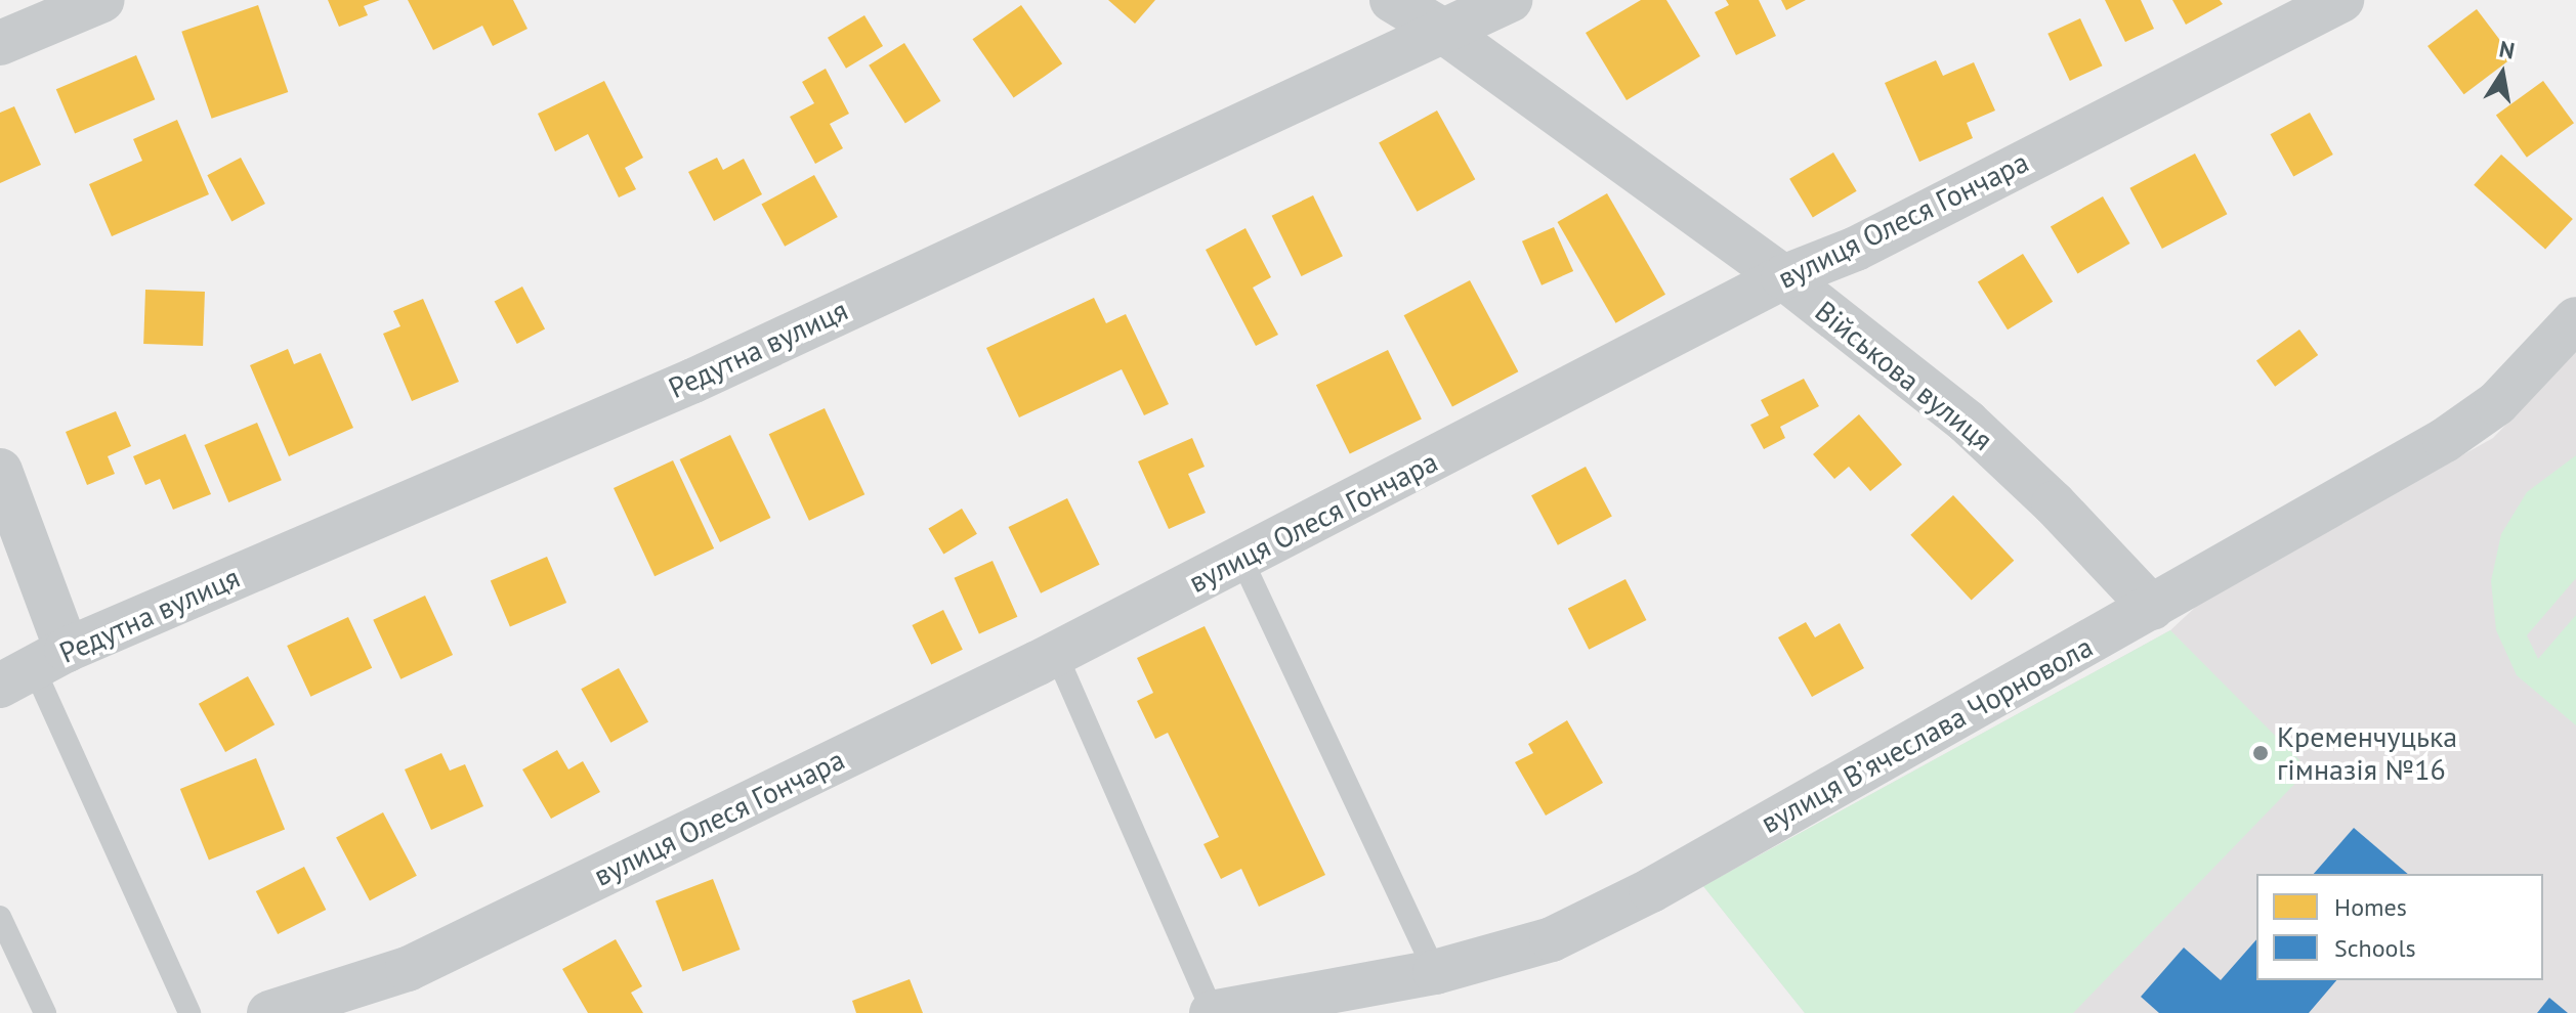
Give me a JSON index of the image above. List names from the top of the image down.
{
  "streets": {
    "street": [
      "вулиця Олеся Гончара",
      "Редутна вулиця",
      "Військова вулиця",
      "вулиця Вʼячеслава Чорновола"
    ]
  },
  "crossings": [
    ["вулиця Олеся Гончара", "Військова вулиця"],
    ["Редутна вулиця", "Військова вулиця"],
    ["Військова вулиця", "вулиця Вʼячеслава Чорновола"]
  ],
  "places": ["Кременчуцька гімназія №16"],
  "legend": ["Homes", "Schools"],
  "north": "top"
}
